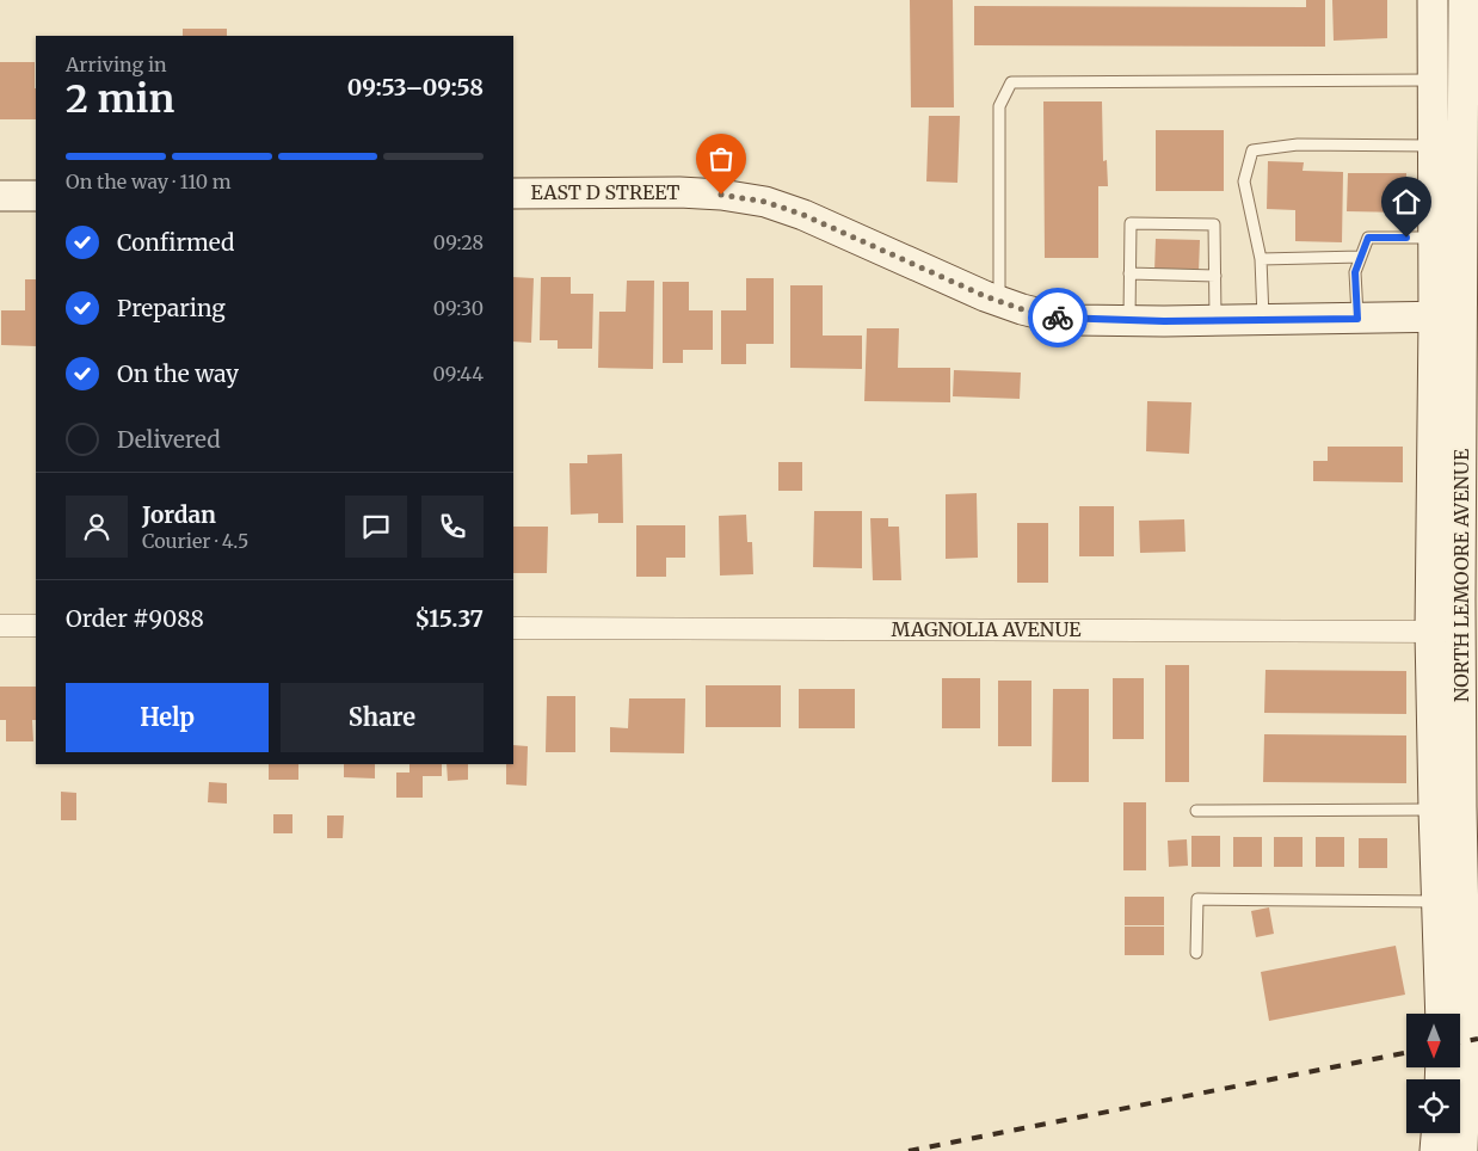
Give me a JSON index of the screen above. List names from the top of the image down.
{
  "streets": {
    "main road": ["EAST D STREET", "NORTH LEMOORE AVENUE"],
    "street": ["MAGNOLIA AVENUE"]
  },
  "crossings": [
    ["EAST D STREET", "NORTH LEMOORE AVENUE"],
    ["NORTH LEMOORE AVENUE", "MAGNOLIA AVENUE"]
  ],
  "north": "bottom",
  "page": {
    "heading": ["2 min", "Arriving in", "09:53–09:58"],
    "panel": [
      "Jordan",
      "Courier · 4.5",
      "Order #9088",
      "$15.37"
    ],
    "bar": "On the way · 110 m",
    "list": [
      ["Confirmed", "09:28"],
      ["Preparing", "09:30"],
      ["On the way", "09:44"],
      "Delivered"
    ],
    "buttons": ["Help", "Share"]
  }
}
